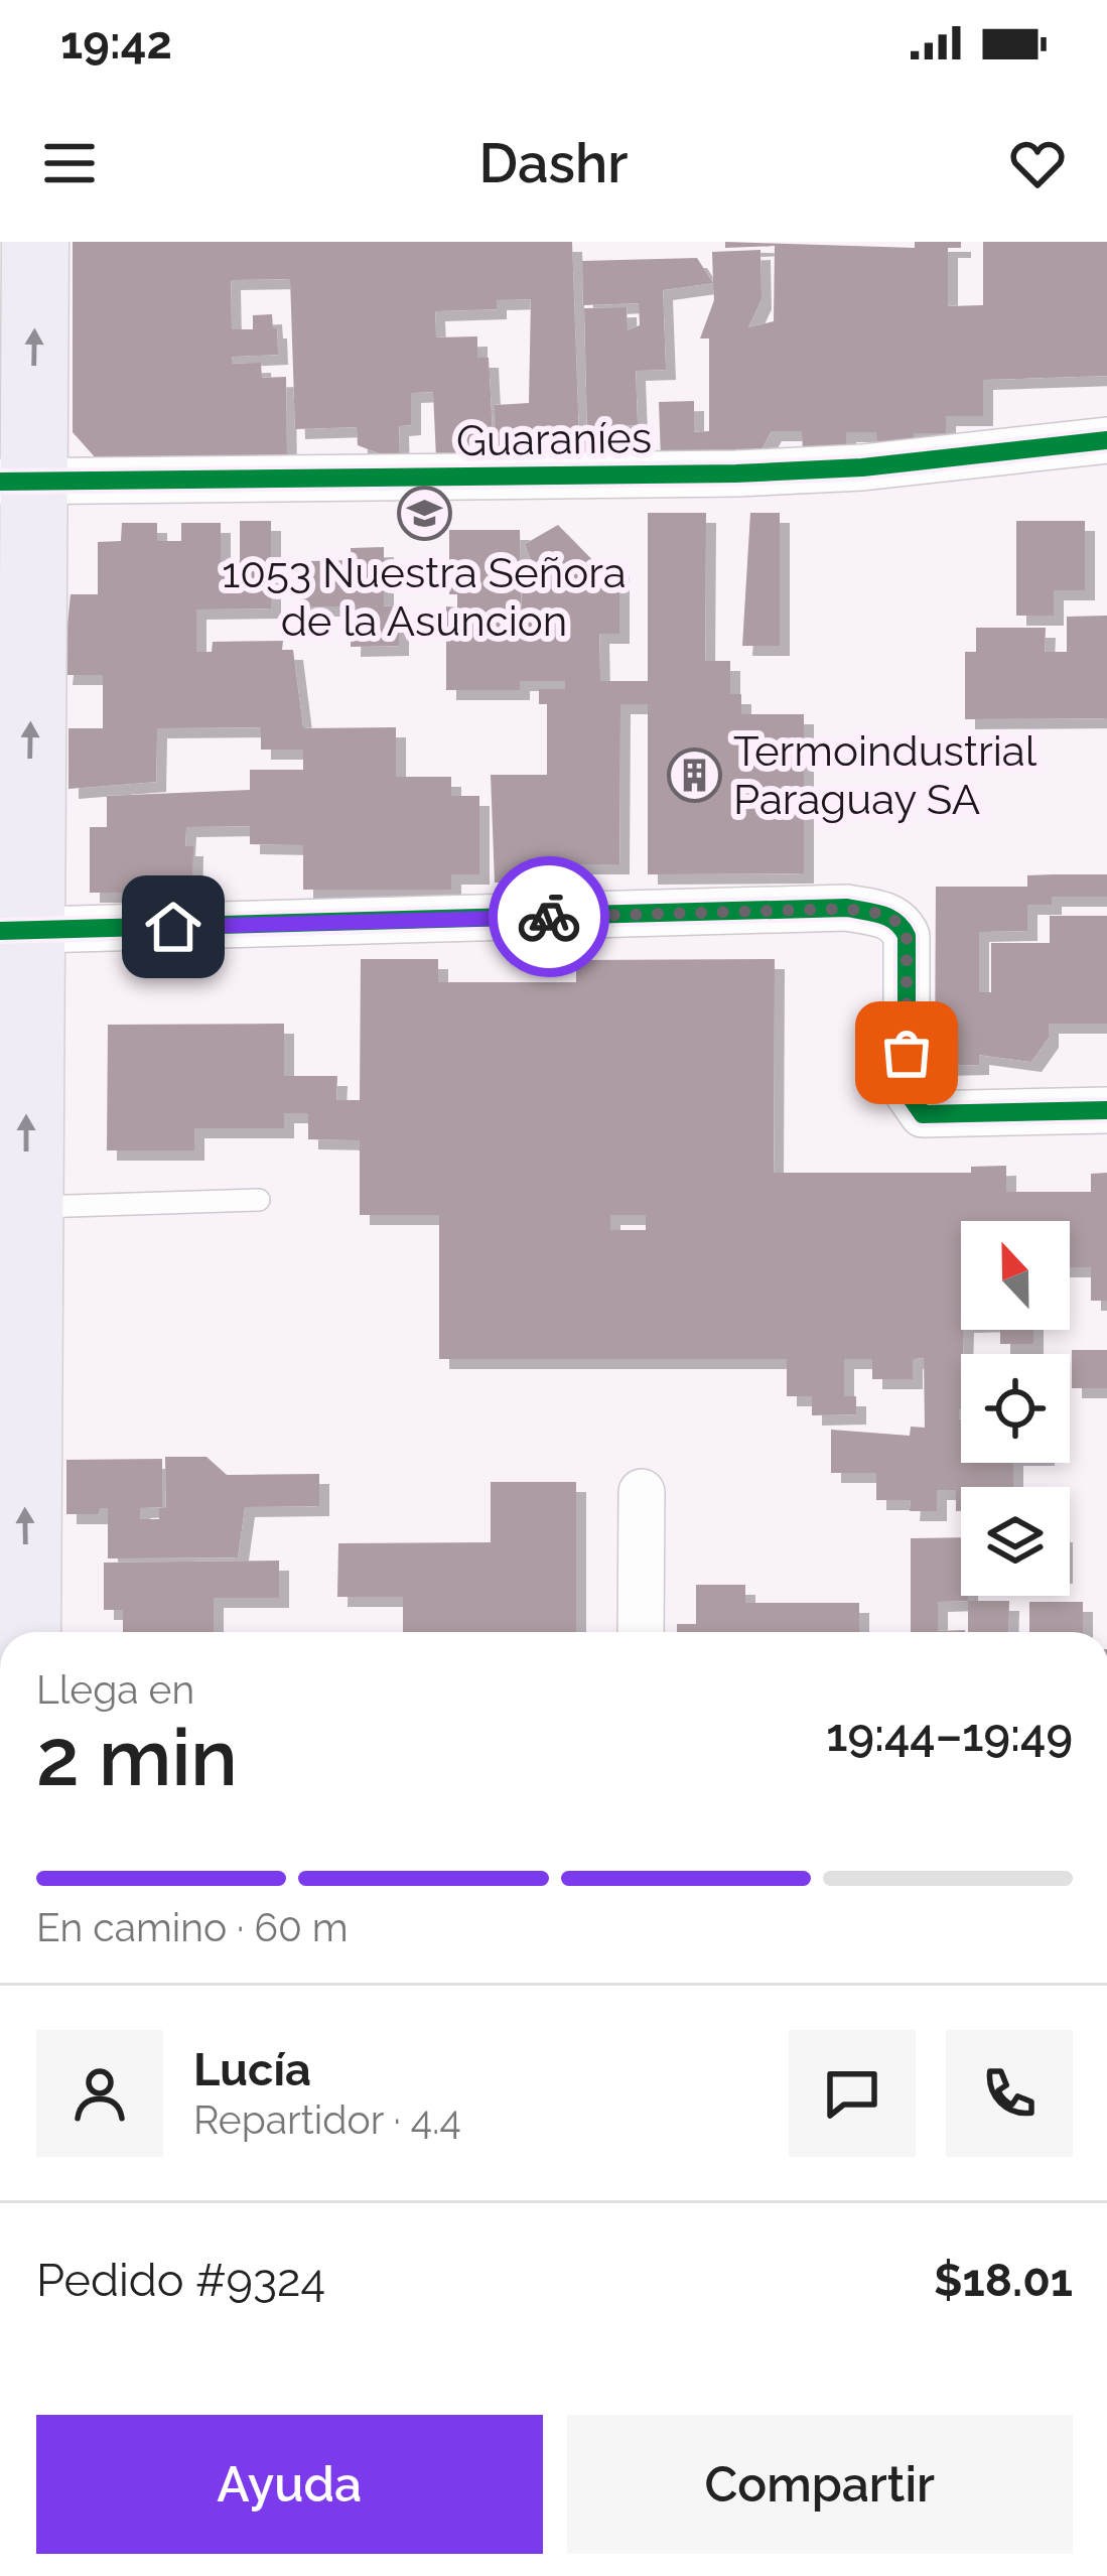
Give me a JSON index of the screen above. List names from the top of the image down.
{
  "streets": {
    "street": ["Guaraníes"]
  },
  "places": {
    "school or university": ["1053 Nuestra Señora de la Asuncion"],
    "building": ["Termoindustrial Paraguay SA"]
  },
  "north": "top",
  "page": {
    "status": "19:42",
    "header": "Dashr",
    "heading": ["2 min", "Llega en", "19:44–19:49"],
    "panel": [
      "Lucía",
      "Repartidor · 4.4",
      "Pedido #9324",
      "$18.01"
    ],
    "bar": "En camino · 60 m",
    "buttons": ["Ayuda", "Compartir"]
  }
}
